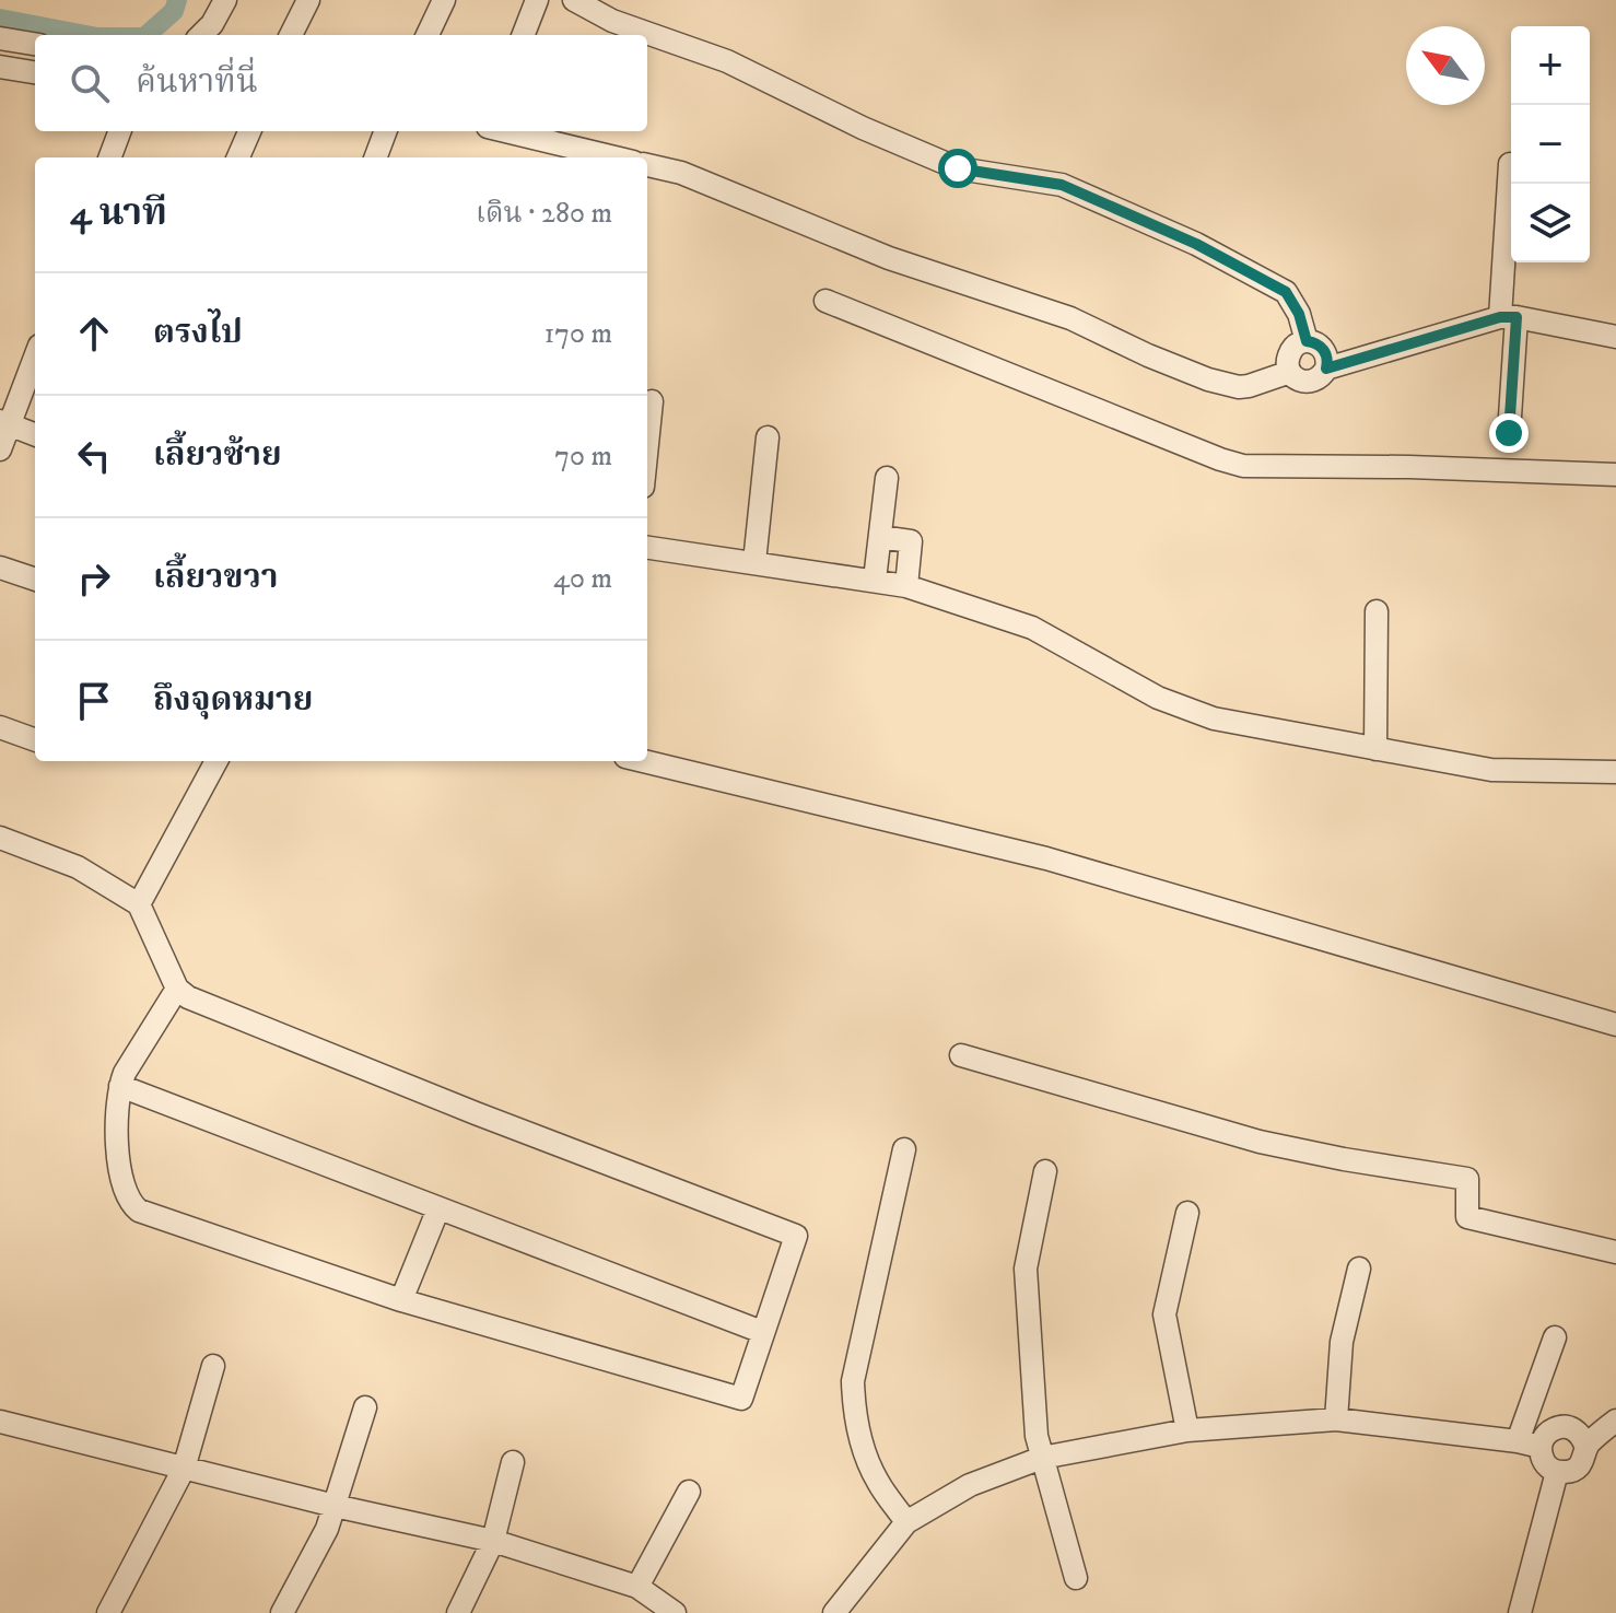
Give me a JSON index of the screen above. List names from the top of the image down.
{
  "north": "top left",
  "page": {
    "map_buttons": ["+", "−"],
    "search": "ค้นหาที่นี่",
    "heading": ["4 นาที", "เดิน · 280 m"],
    "list": [
      ["ตรงไป", "170 m"],
      ["เลี้ยวซ้าย", "70 m"],
      ["เลี้ยวขวา", "40 m"],
      "ถึงจุดหมาย"
    ]
  }
}
